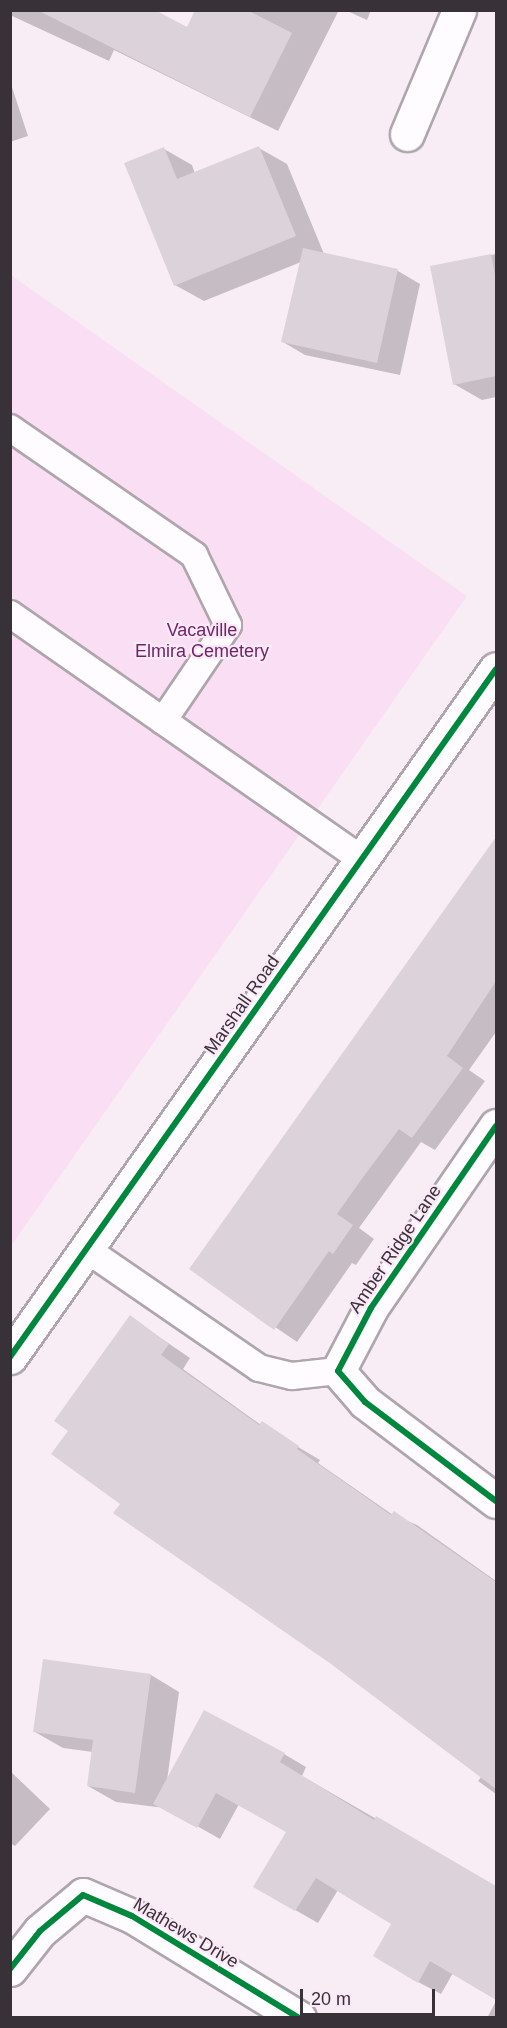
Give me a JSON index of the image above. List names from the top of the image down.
{
  "streets": {
    "street": ["Marshall Road", "Amber Ridge Lane", "Mathews Drive"]
  },
  "parks": ["Vacaville Elmira Cemetery"],
  "scale_bar": "20 m"
}
